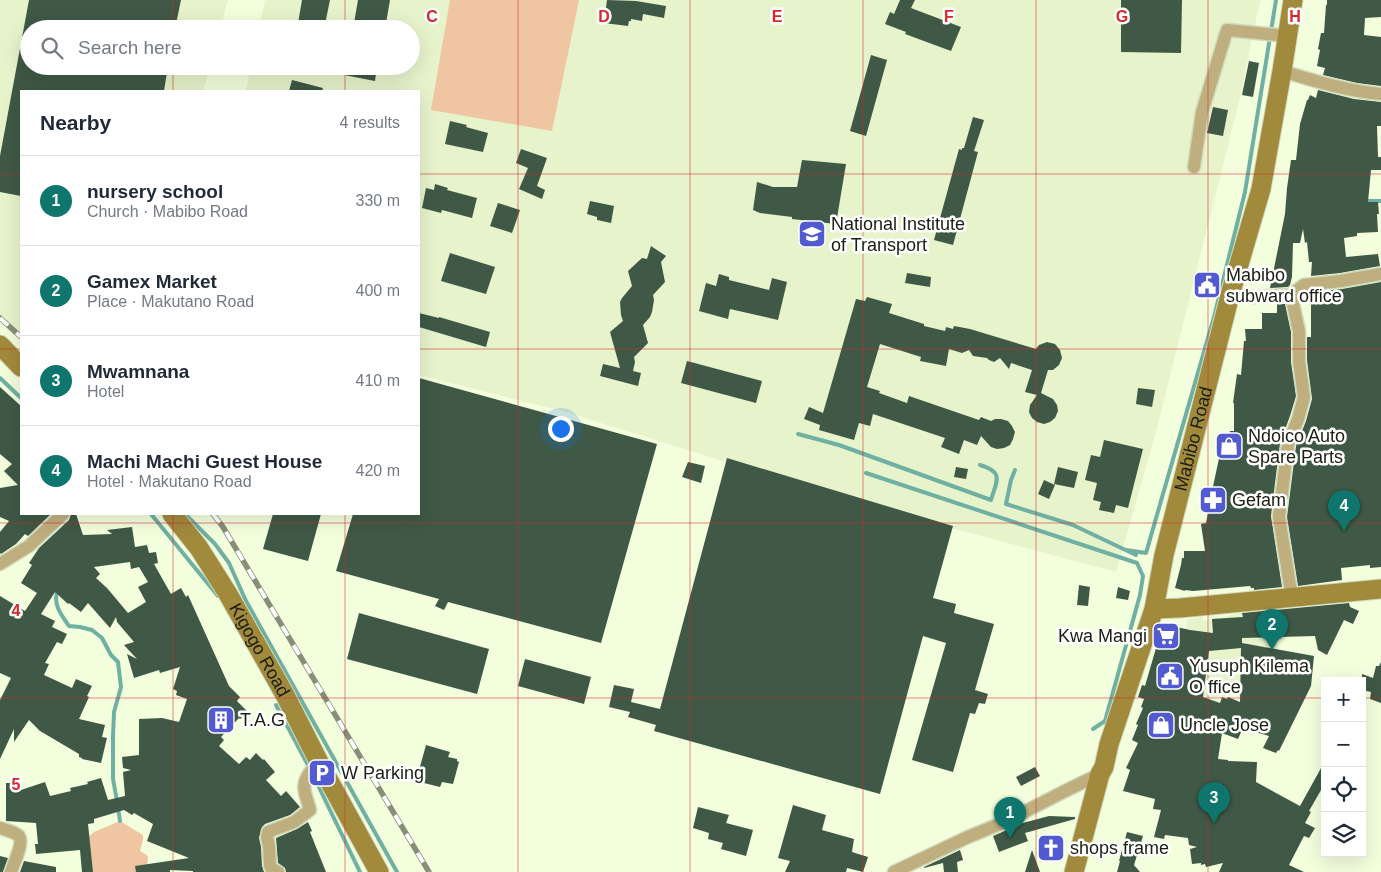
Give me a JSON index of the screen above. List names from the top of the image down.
{
  "streets": {
    "main road": ["Mabibo Road", "Kigogo Road"]
  },
  "places": {
    "school or university": ["National Institute of Transport"],
    "public building": ["Mabibo subward office", "Yusuph Kilema O ffice"],
    "shop": ["Ndoico Auto Spare Parts", "Uncle Jose"],
    "pharmacy": ["Gefam"],
    "supermarket": ["Kwa Mangi"],
    "building": ["T.A.G"],
    "parking": ["W Parking"],
    "church": ["shops frame"]
  },
  "page": {
    "search": "Search here",
    "heading": ["Nearby", "4 results"],
    "list": [
      {
        "mark": "1",
        "name": "nursery school",
        "note": "Church · Mabibo Road",
        "value": "330 m"
      },
      {
        "mark": "2",
        "name": "Gamex Market",
        "note": "Place · Makutano Road",
        "value": "400 m"
      },
      {
        "mark": "3",
        "name": "Mwamnana",
        "note": "Hotel",
        "value": "410 m"
      },
      {
        "mark": "4",
        "name": "Machi Machi Guest House",
        "note": "Hotel · Makutano Road",
        "value": "420 m"
      }
    ],
    "pins": [
      "4",
      "2",
      "3",
      "1"
    ],
    "map_buttons": ["+", "−"]
  },
  "grid": {
    "columns": [
      "C",
      "D",
      "E",
      "F",
      "G",
      "H"
    ],
    "rows": ["4", "5"]
  }
}
